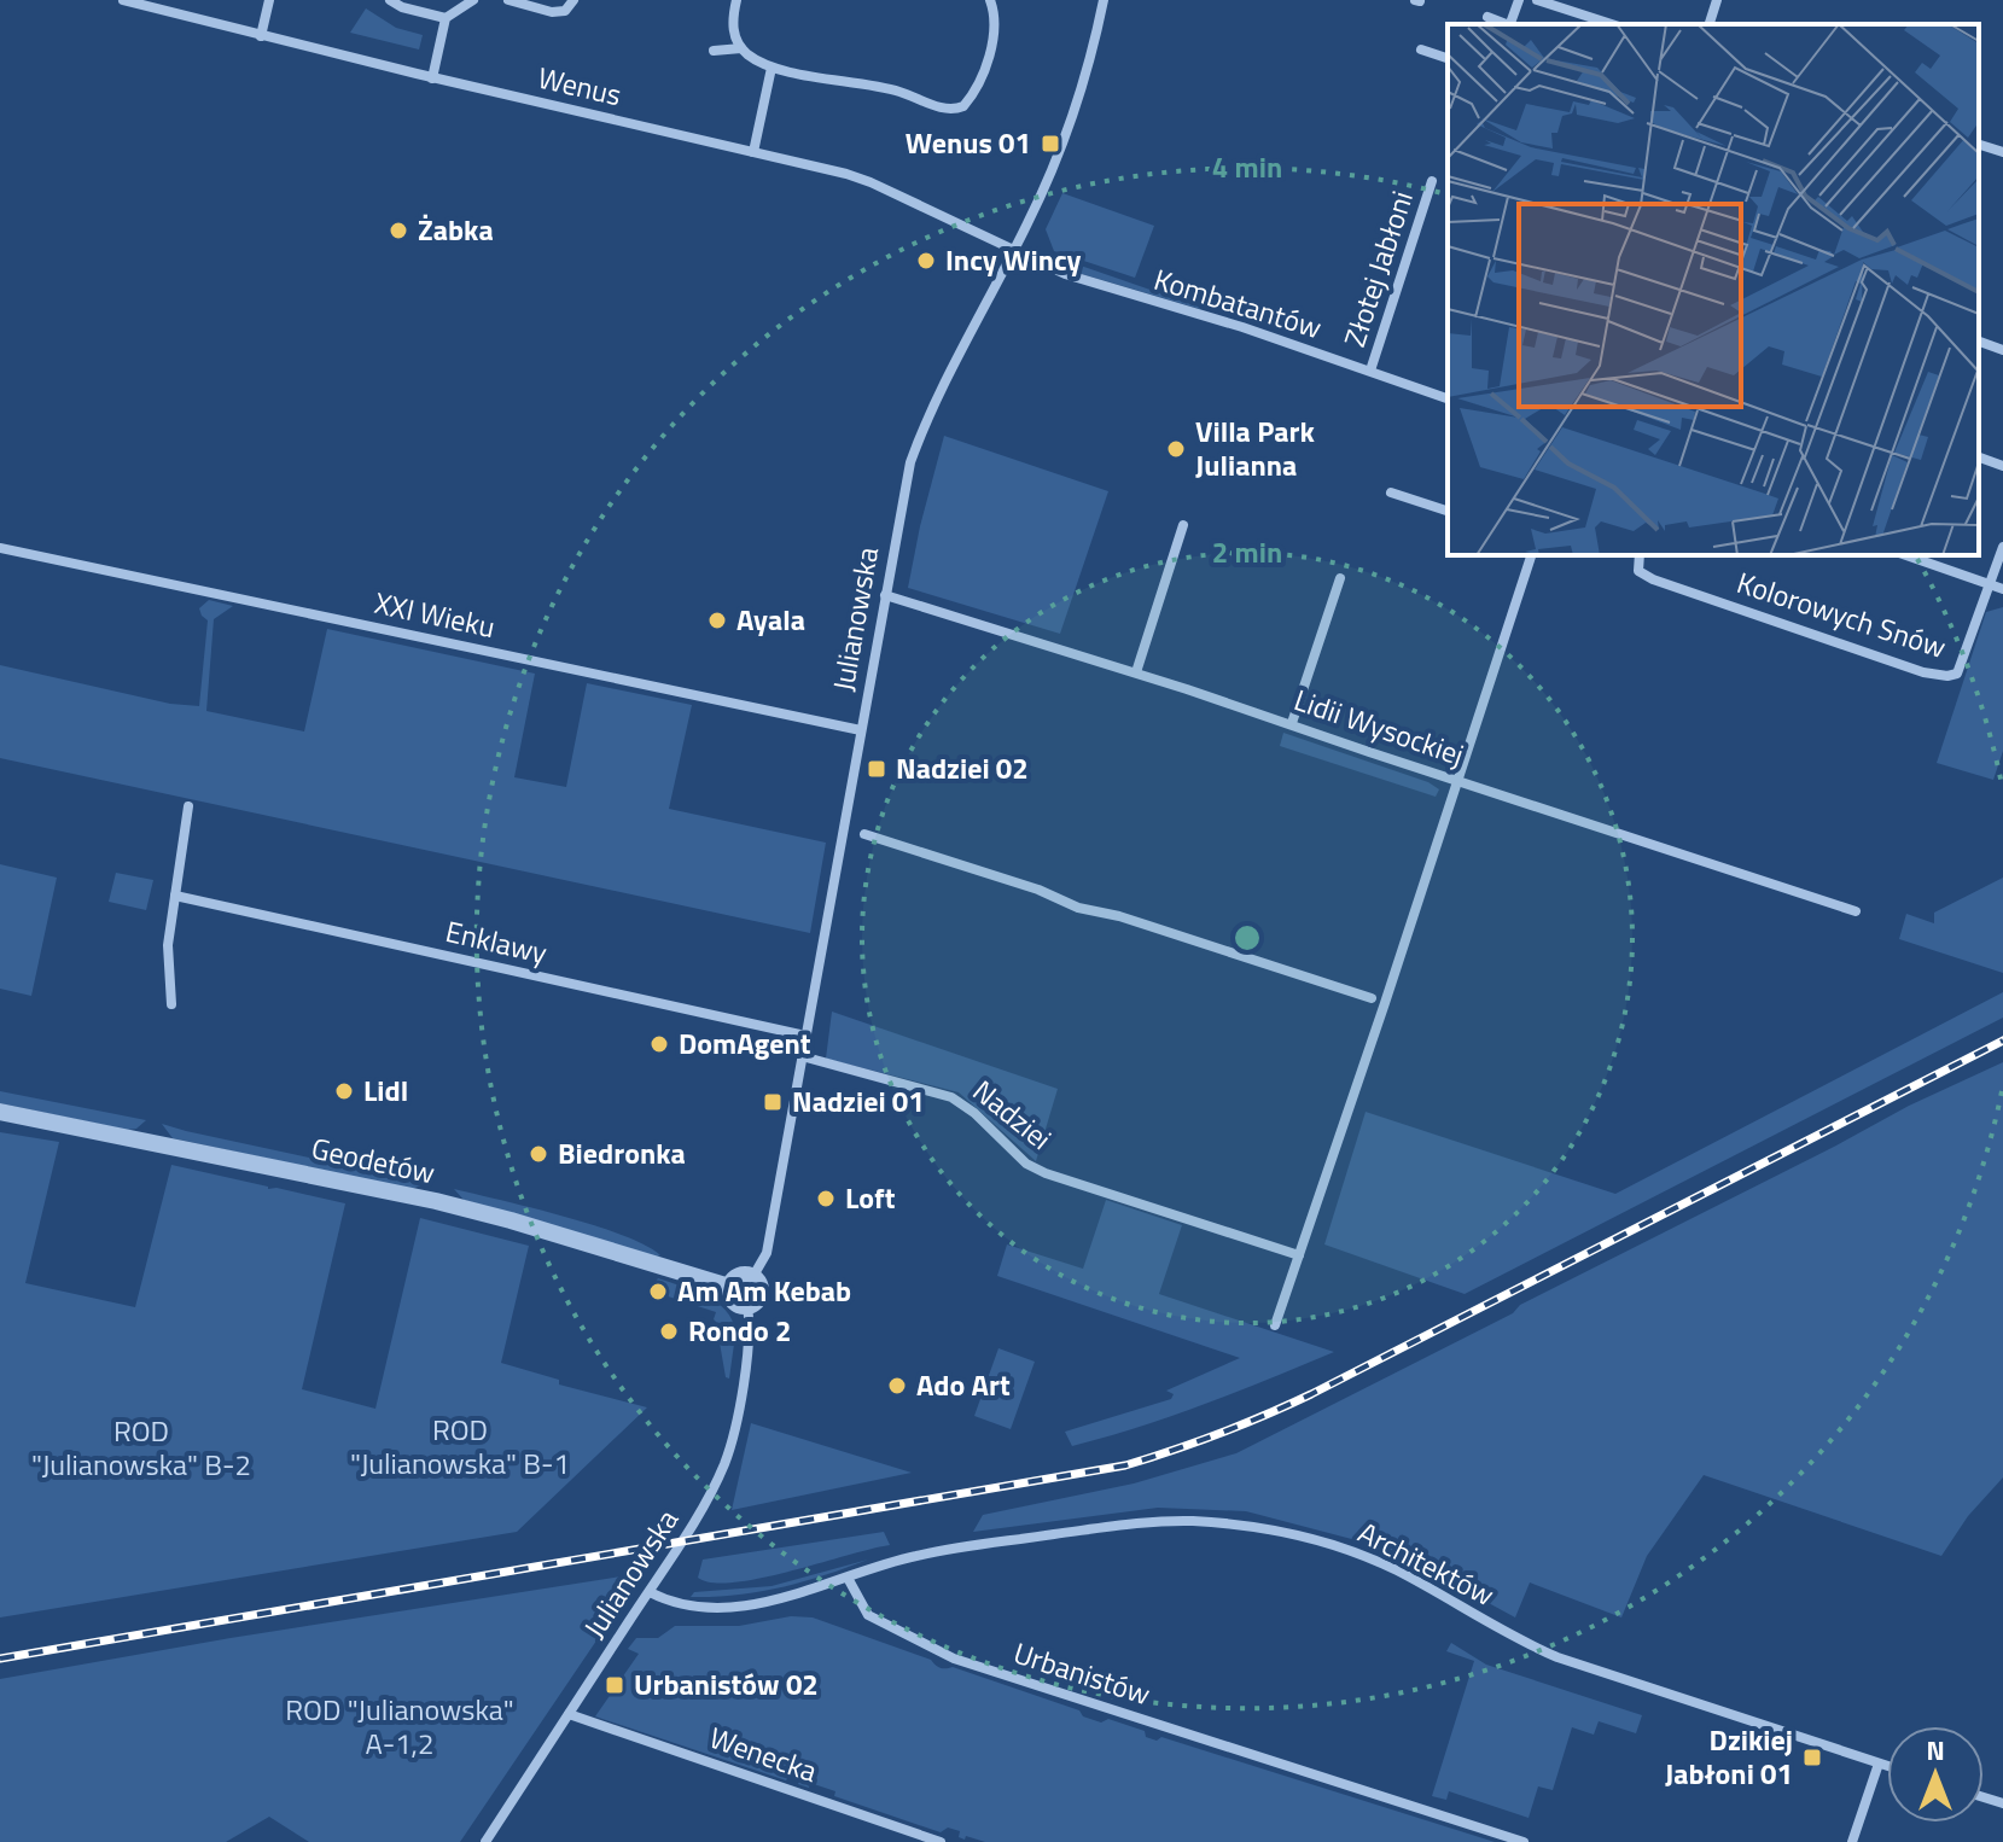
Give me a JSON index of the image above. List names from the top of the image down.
{
  "streets": {
    "street": [
      "Wenus",
      "Złotej Jabłoni",
      "Kombatantów",
      "XXI Wieku",
      "Kolorowych Snów",
      "Julianowska",
      "Lidii Wysockiej",
      "Enklawy",
      "Nadziei",
      "Geodetów",
      "Architektów",
      "Urbanistów",
      "Wenecka"
    ]
  },
  "crossings": [
    ["Wenus", "Kombatantów"],
    ["Wenus", "Julianowska"],
    ["Złotej Jabłoni", "Kombatantów"],
    ["Kombatantów", "Julianowska"],
    ["XXI Wieku", "Julianowska"],
    ["Julianowska", "Lidii Wysockiej"],
    ["Julianowska", "Enklawy"],
    ["Julianowska", "Nadziei"],
    ["Julianowska", "Geodetów"],
    ["Julianowska", "Wenecka"],
    ["Architektów", "Urbanistów"]
  ],
  "parks": ["ROD \"Julianowska\" B-1", "ROD \"Julianowska\" B-2", "ROD \"Julianowska\" A-1,2"],
  "places": {
    "transit": [
      "Wenus 01",
      "Nadziei 02",
      "Nadziei 01",
      "Urbanistów 02",
      "Dzikiej Jabłoni 01"
    ],
    "other": [
      "Żabka",
      "Incy Wincy",
      "Villa Park Julianna",
      "Ayala",
      "DomAgent",
      "Lidl",
      "Biedronka",
      "Loft",
      "Am Am Kebab",
      "Rondo 2",
      "Ado Art"
    ]
  },
  "north": "top",
  "rings": ["4 min", "2 min"]
}
